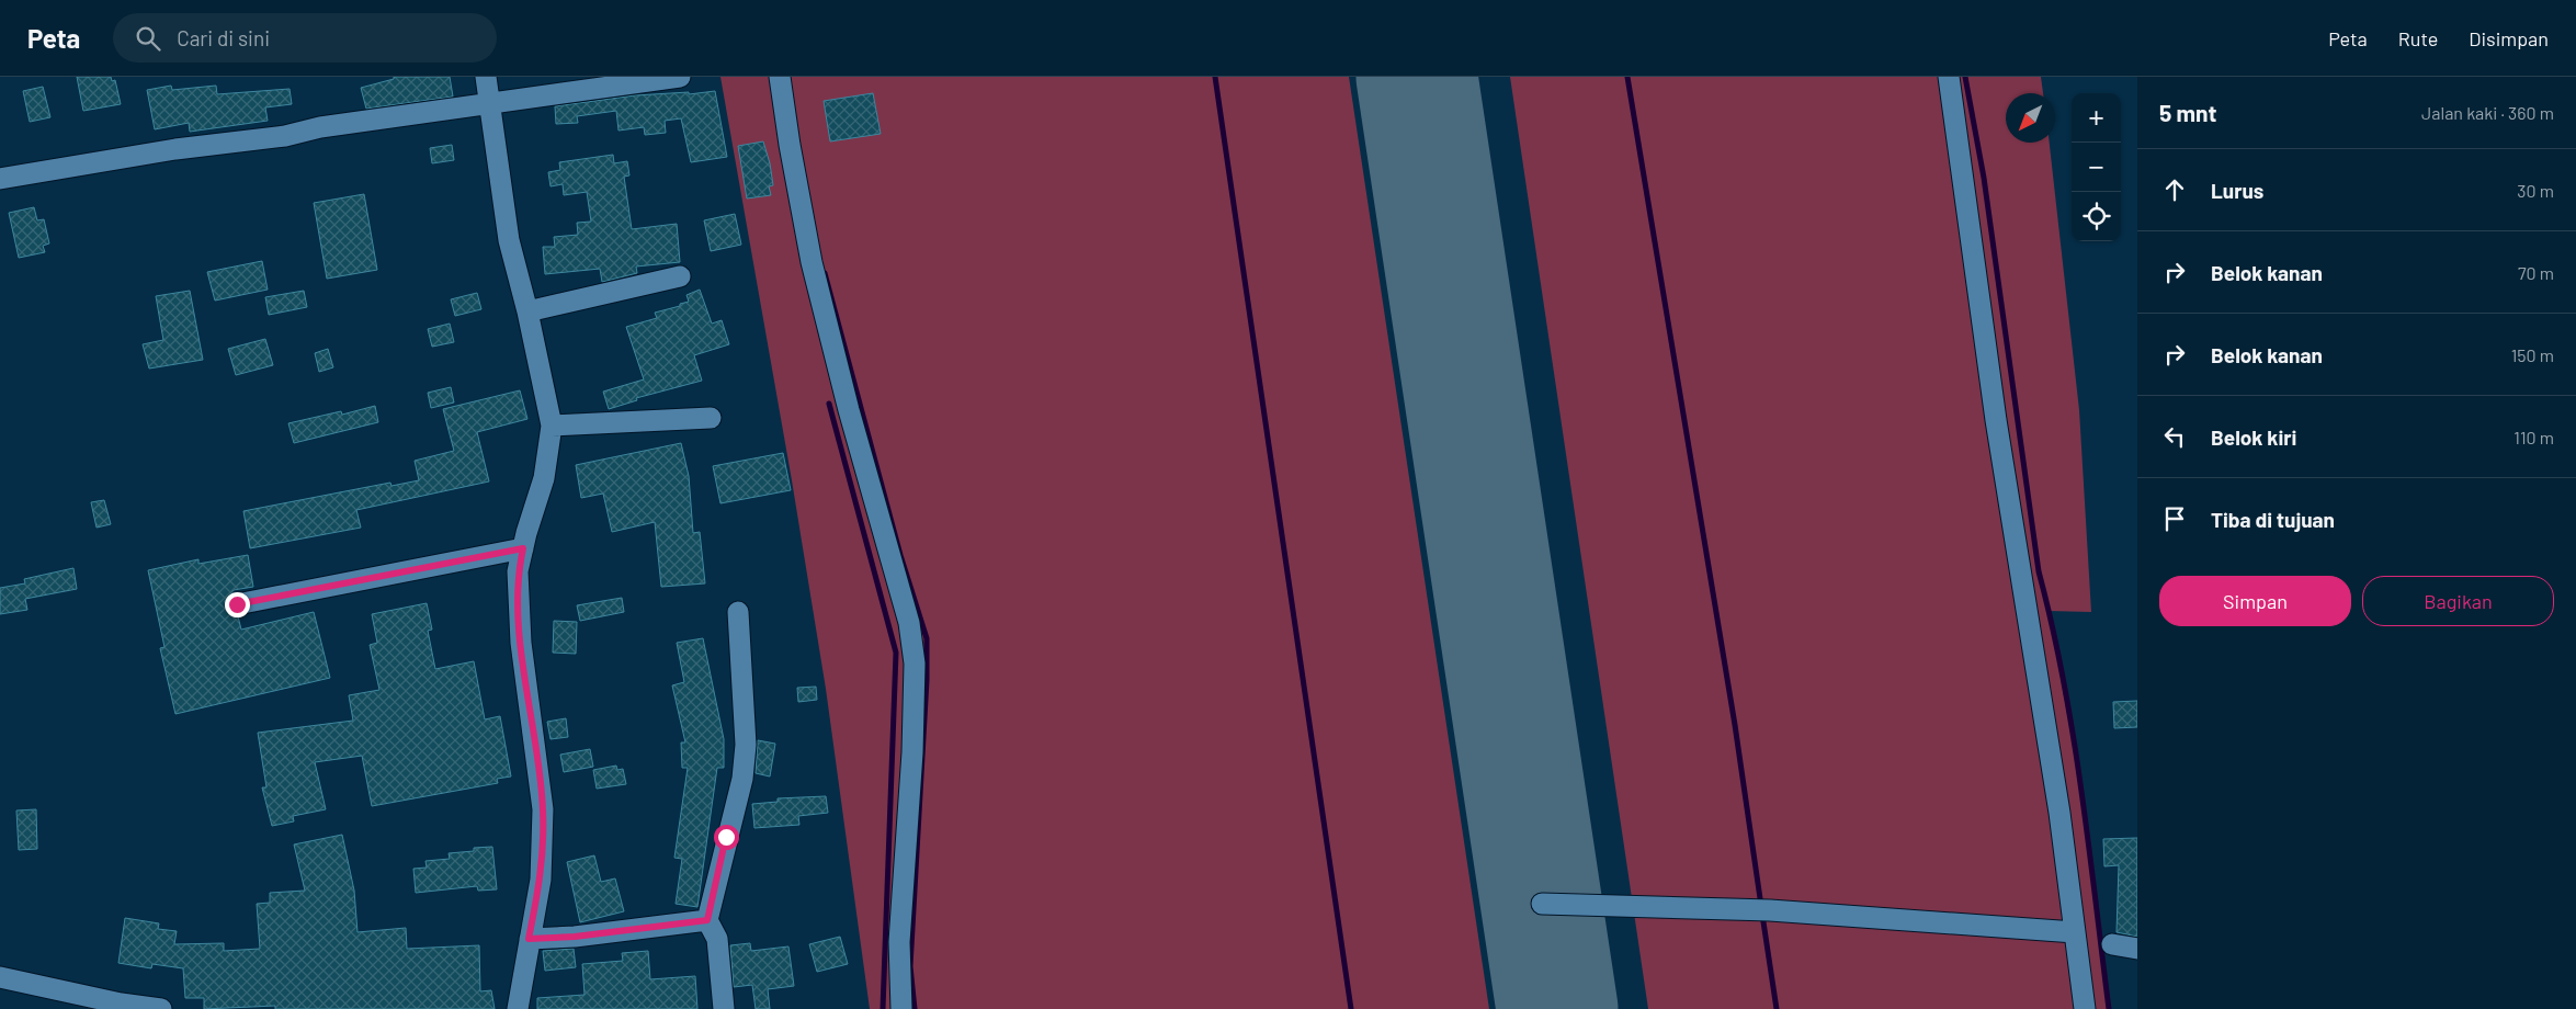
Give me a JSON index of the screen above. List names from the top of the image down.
{
  "north": "bottom left",
  "page": {
    "header": "Peta",
    "search": "Cari di sini",
    "nav": ["Peta", "Rute", "Disimpan"],
    "heading": ["5 mnt", "Jalan kaki · 360 m"],
    "map_buttons": ["+", "−"],
    "list": [
      ["Lurus", "30 m"],
      ["Belok kanan", "70 m"],
      ["Belok kanan", "150 m"],
      ["Belok kiri", "110 m"],
      "Tiba di tujuan"
    ],
    "buttons": ["Simpan", "Bagikan"]
  }
}
